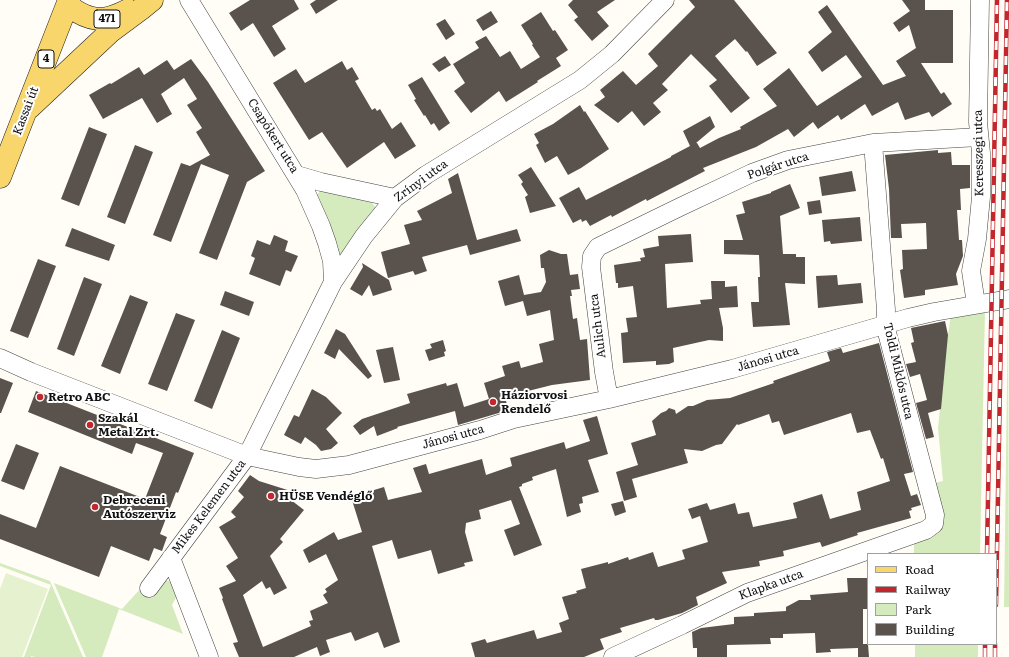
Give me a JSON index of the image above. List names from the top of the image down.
{
  "streets": {
    "main road": ["471", "4", "Kassai út"],
    "street": [
      "Csapókert utca",
      "Keresszegi utca",
      "Polgár utca",
      "Zrínyi utca",
      "Aulich utca",
      "Jánosi utca",
      "Toldi Miklós utca",
      "Mikes Kelemen utca",
      "Klapka utca"
    ]
  },
  "crossings": [
    ["471", "Kassai út"],
    ["Csapókert utca", "Zrínyi utca"],
    ["Keresszegi utca", "Polgár utca"],
    ["Keresszegi utca", "Jánosi utca"],
    ["Polgár utca", "Aulich utca"],
    ["Polgár utca", "Toldi Miklós utca"],
    ["Zrínyi utca", "Jánosi utca"],
    ["Zrínyi utca", "Mikes Kelemen utca"],
    ["Aulich utca", "Jánosi utca"],
    ["Jánosi utca", "Toldi Miklós utca"],
    ["Jánosi utca", "Mikes Kelemen utca"],
    ["Toldi Miklós utca", "Klapka utca"]
  ],
  "places": [
    "Retro ABC",
    "Háziorvosi Rendelő",
    "Szakál Metal Zrt.",
    "HÜSE Vendéglő",
    "Debreceni Autószerviz"
  ],
  "legend": [
    "Road",
    "Railway",
    "Park",
    "Building"
  ]
}
